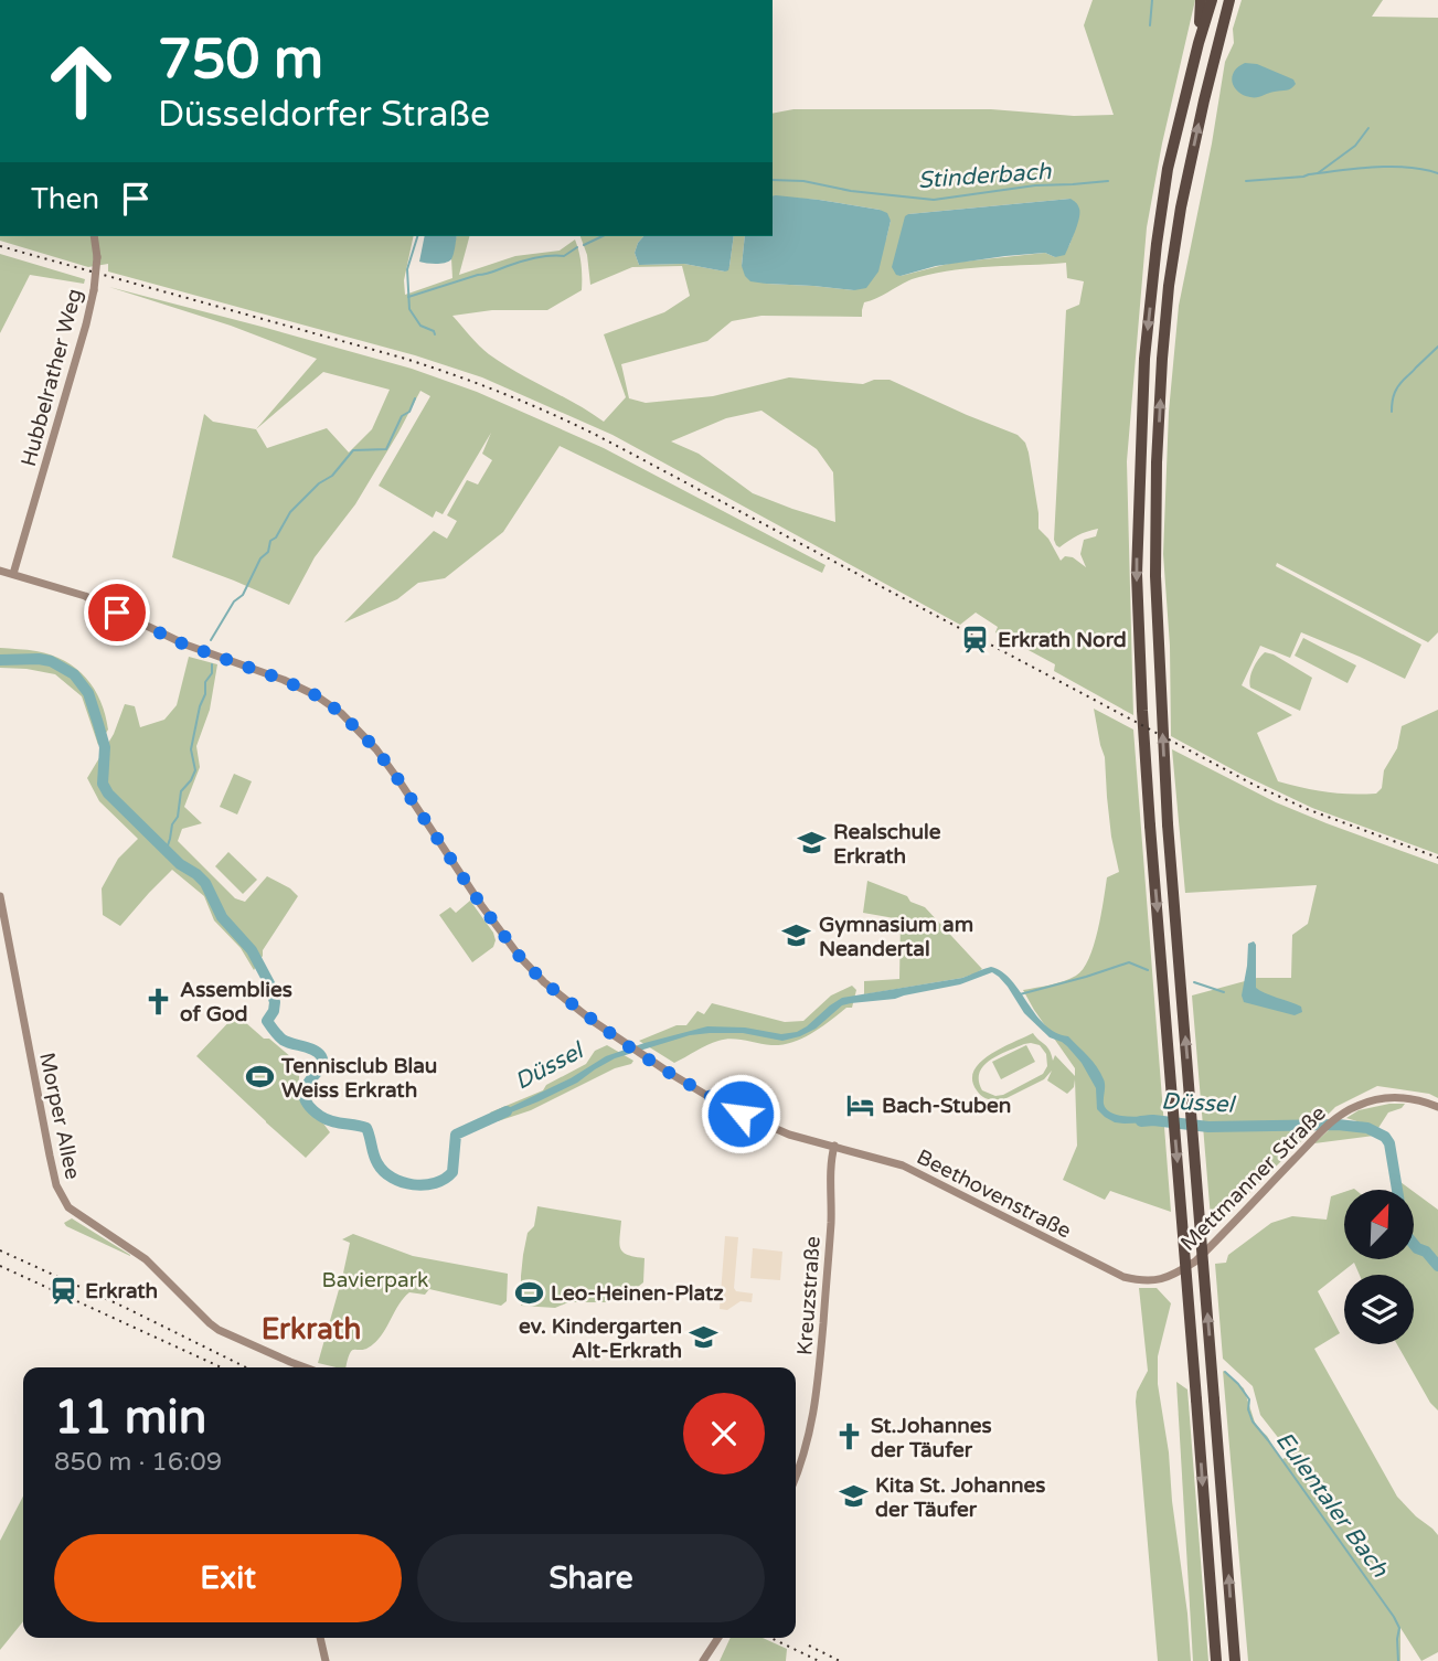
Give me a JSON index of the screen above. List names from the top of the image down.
{
  "streets": {
    "main road": [
      "Hubbelrather Weg",
      "Morper Allee",
      "Mettmanner Straße",
      "Beethovenstraße",
      "Kreuzstraße"
    ]
  },
  "crossings": [
    ["Hubbelrather Weg", "Beethovenstraße"],
    ["Mettmanner Straße", "Beethovenstraße"],
    ["Beethovenstraße", "Kreuzstraße"]
  ],
  "districts": ["Erkrath"],
  "water": ["Stinderbach", "Düssel", "Eulentaler Bach"],
  "parks": ["Bavierpark"],
  "places": {
    "station": ["Erkrath Nord", "Erkrath"],
    "school or university": [
      "Realschule Erkrath",
      "Gymnasium am Neandertal",
      "ev. Kindergarten Alt-Erkrath",
      "Kita St. Johannes der Täufer"
    ],
    "church": ["Assemblies of God", "St.Johannes der Täufer"],
    "sports": ["Tennisclub Blau Weiss Erkrath", "Leo-Heinen-Platz"],
    "hotel": ["Bach-Stuben"]
  },
  "north": "top right",
  "page": {
    "turn": ["750 m", "Düsseldorfer Straße"],
    "then": "Then",
    "heading": ["11 min", "850 m · 16:09"],
    "buttons": ["Exit", "Share"]
  }
}
